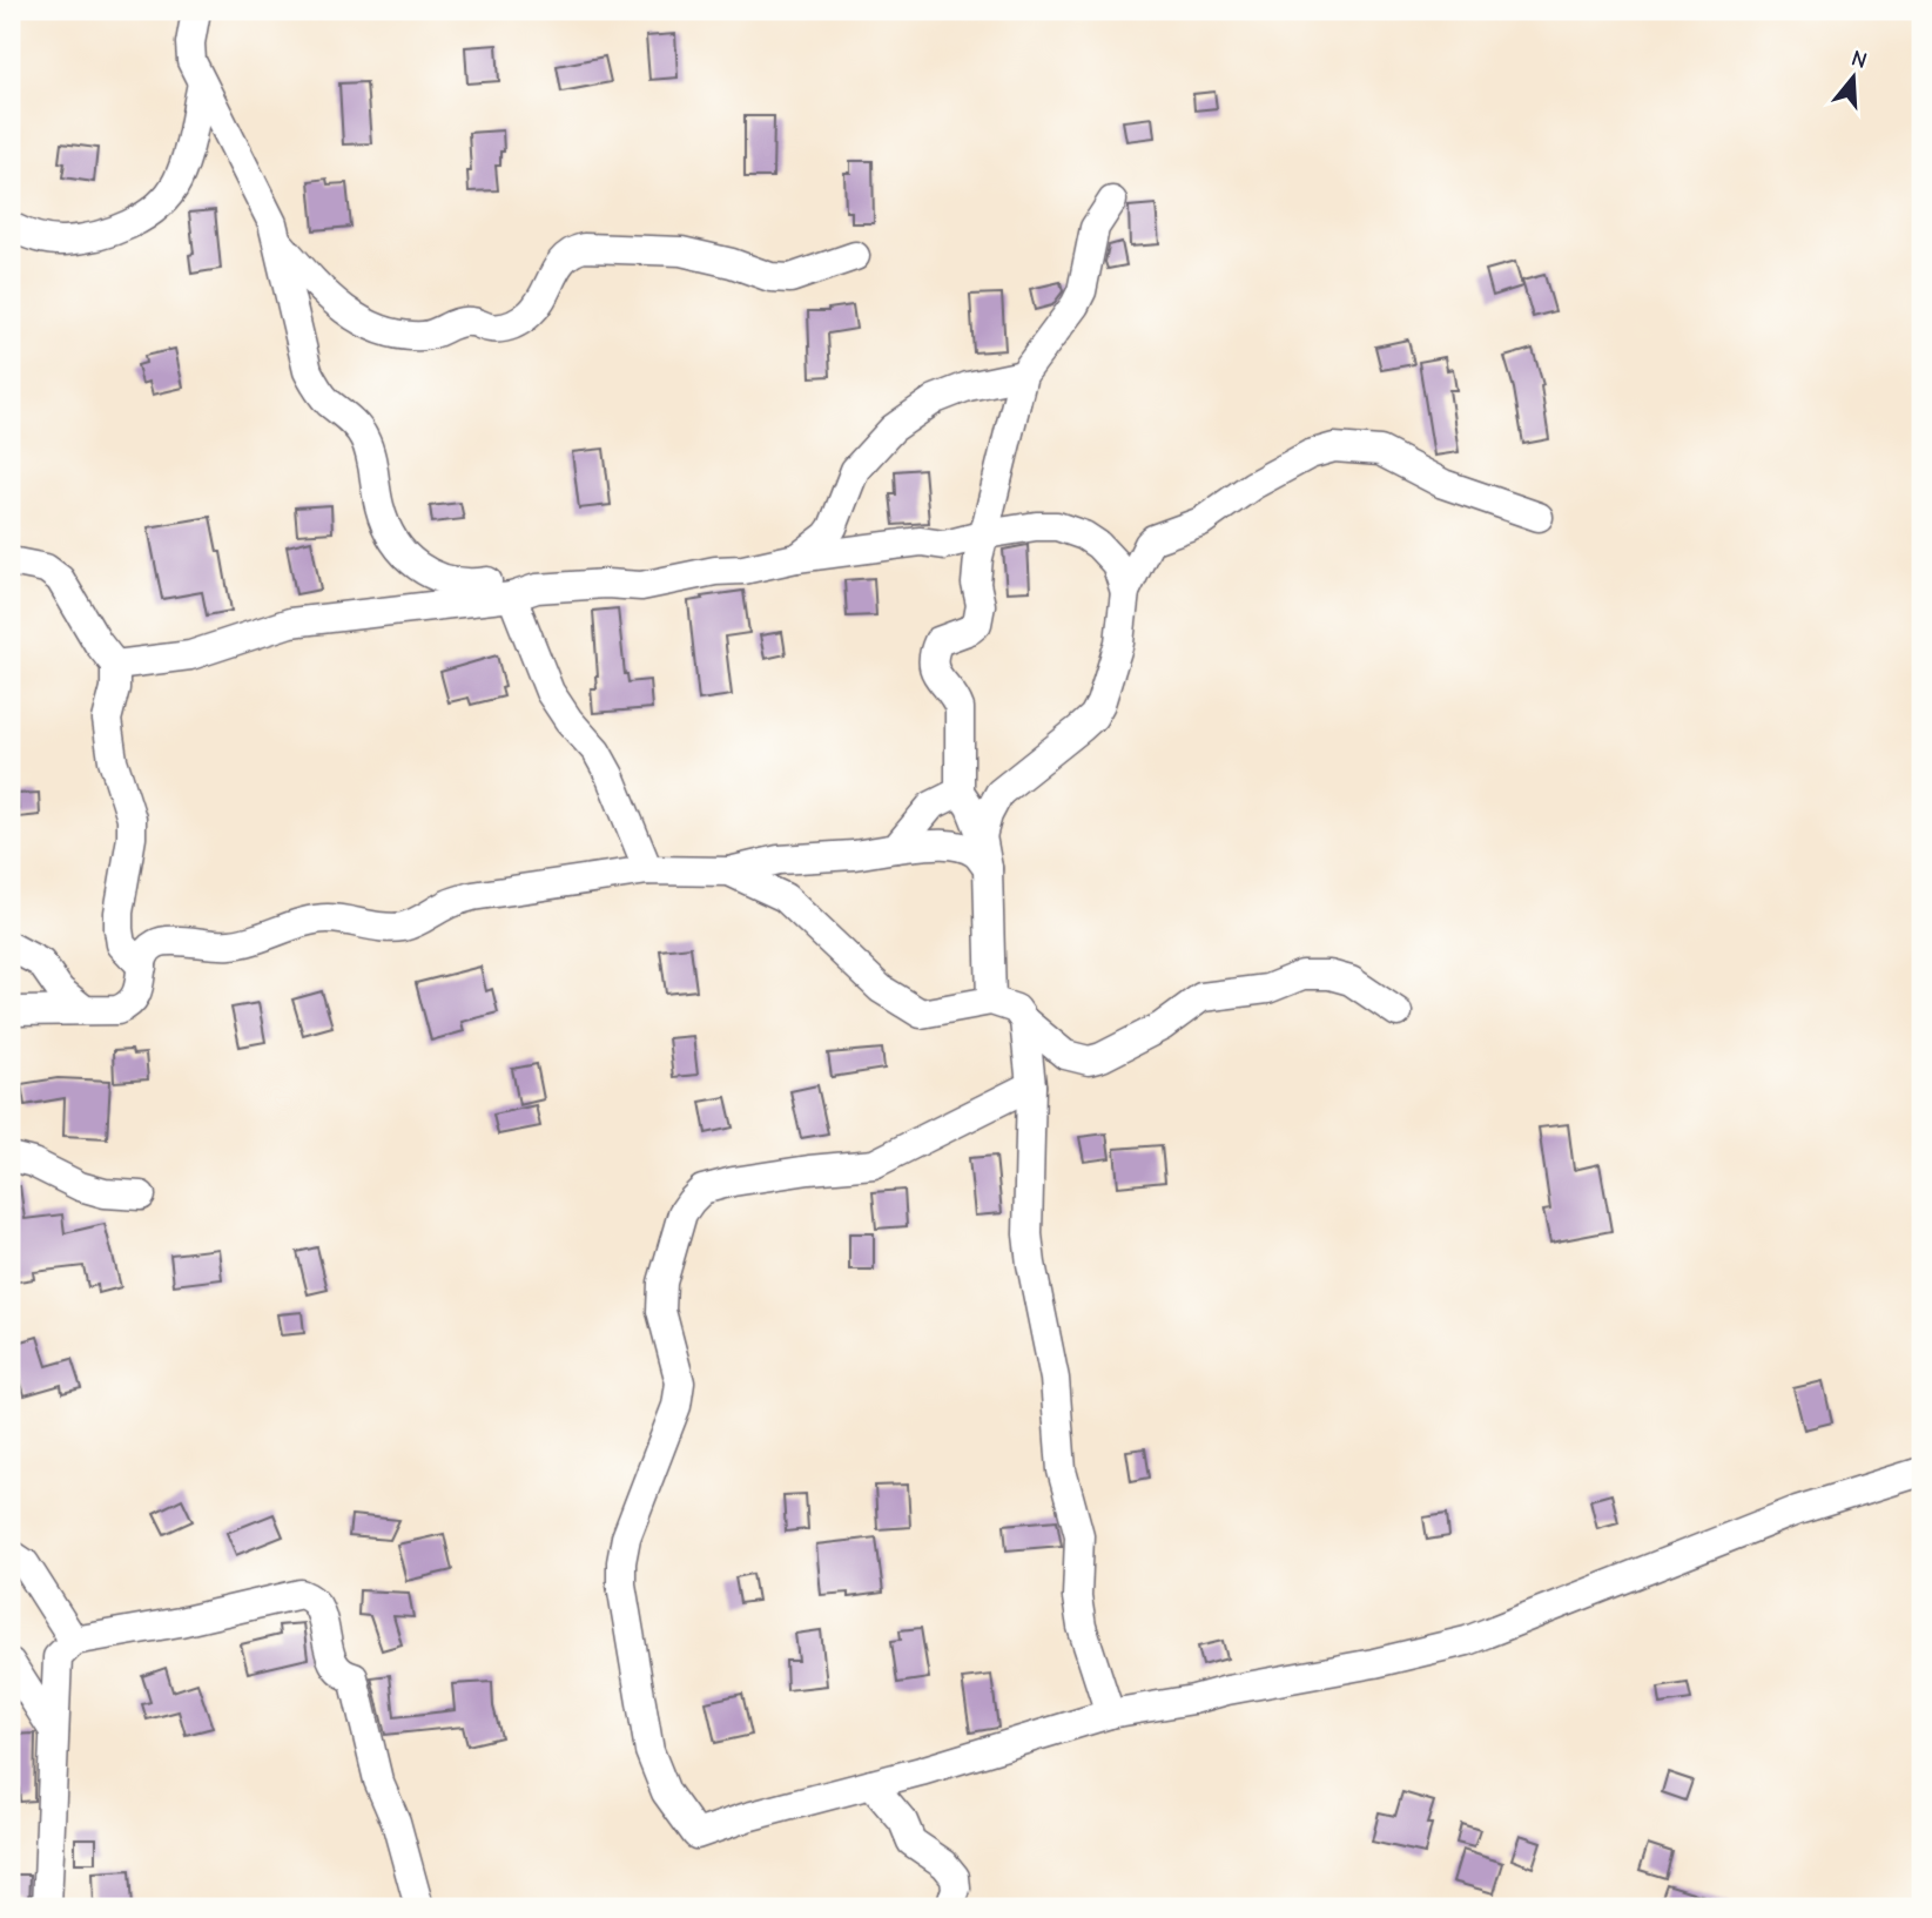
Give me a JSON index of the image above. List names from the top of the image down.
{
  "north": "top"
}
